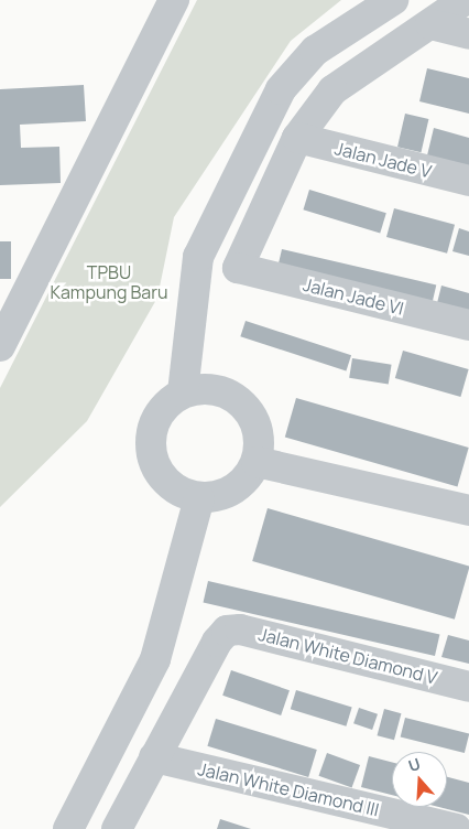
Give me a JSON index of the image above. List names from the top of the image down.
{
  "streets": {
    "street": [
      "Jalan Jade V",
      "Jalan Jade VI",
      "Jalan White Diamond V",
      "Jalan White Diamond III"
    ]
  },
  "crossings": [
    ["Jalan Jade V", "Jalan Jade VI"],
    ["Jalan White Diamond V", "Jalan White Diamond III"]
  ],
  "parks": ["TPBU Kampung Baru"],
  "north": "top"
}
